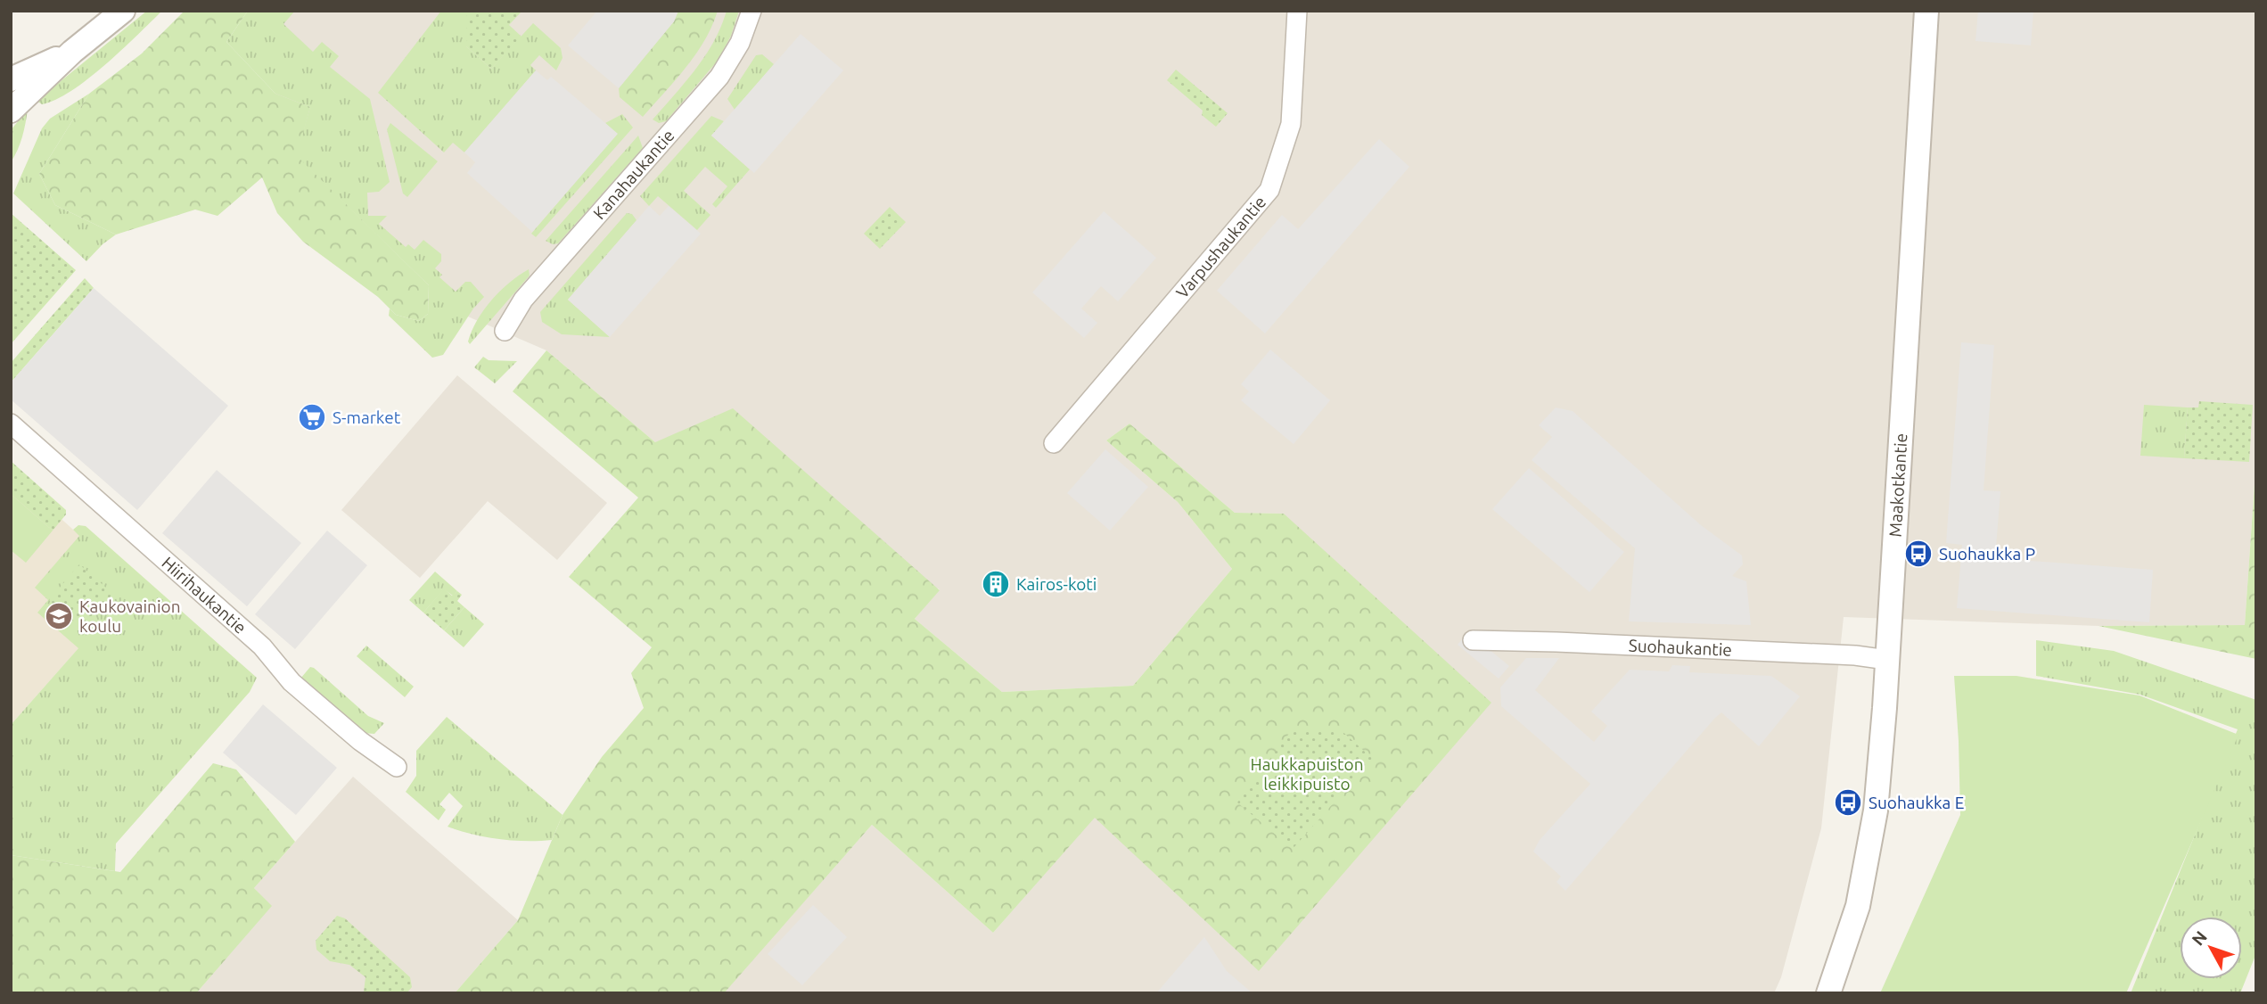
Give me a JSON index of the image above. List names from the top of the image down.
{
  "streets": {
    "street": [
      "Kanahaukantie",
      "Varpushaukantie",
      "Maakotkantie",
      "Hiirihaukantie",
      "Suohaukantie"
    ]
  },
  "crossings": [
    ["Maakotkantie", "Suohaukantie"]
  ],
  "parks": ["Haukkapuiston leikkipuisto"],
  "places": {
    "supermarket": ["S-market"],
    "bus stop": ["Suohaukka P", "Suohaukka E"],
    "building": ["Kairos-koti"],
    "school or university": ["Kaukovainion koulu"]
  },
  "north": "top left"
}
